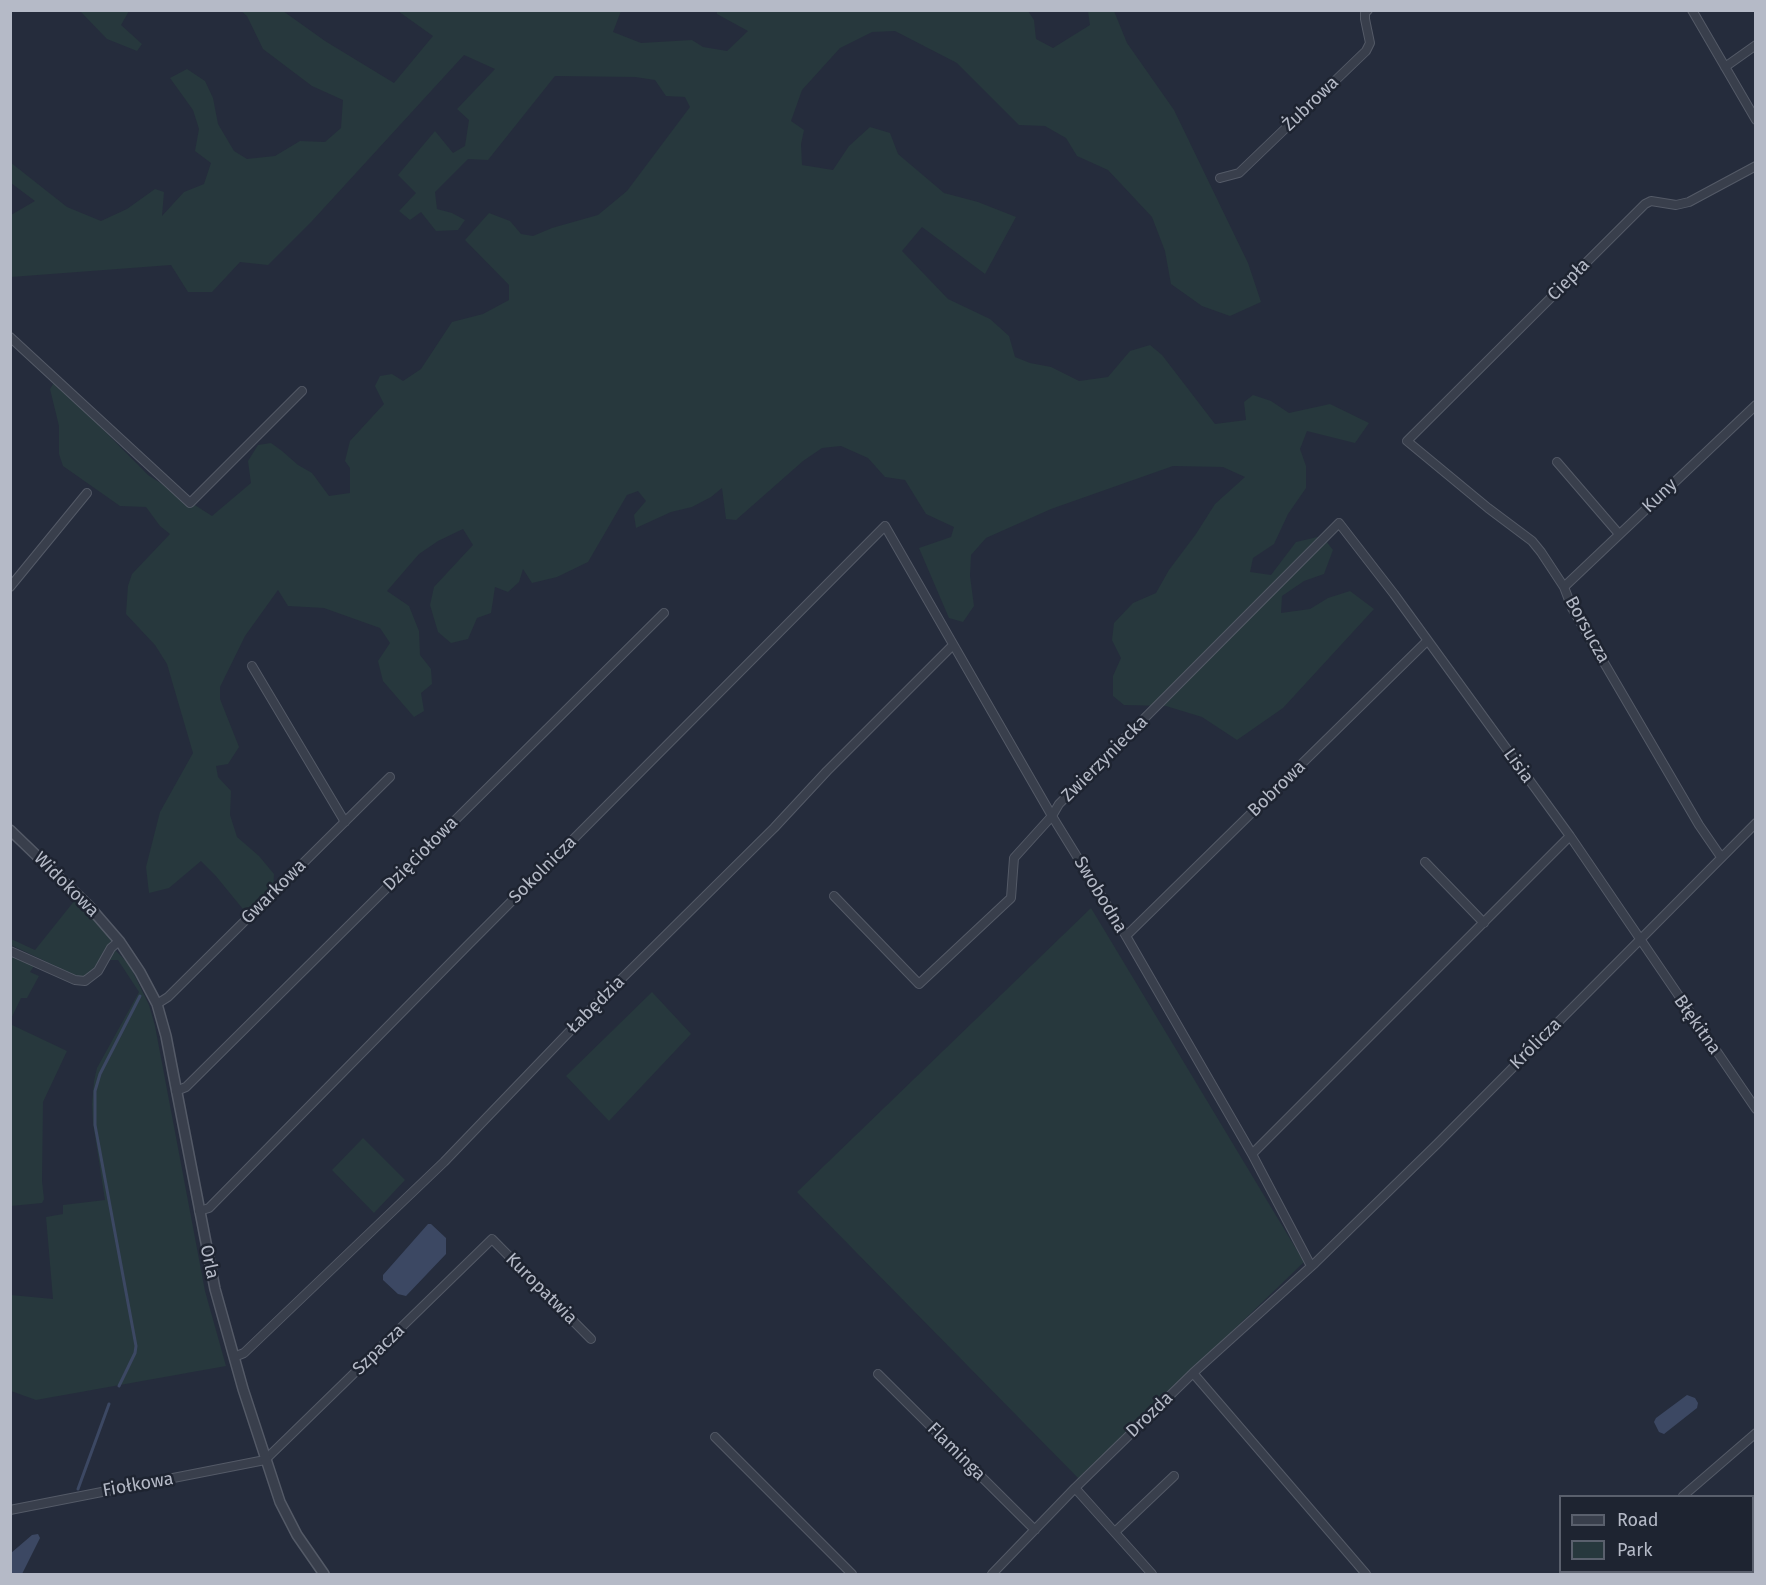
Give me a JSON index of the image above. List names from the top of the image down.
{
  "streets": {
    "street": [
      "Żubrowa",
      "Ciepła",
      "Kuny",
      "Borsucza",
      "Zwierzyniecka",
      "Lisia",
      "Bobrowa",
      "Dzięciołowa",
      "Sokolnicza",
      "Widokowa",
      "Gwarkowa",
      "Swobodna",
      "Łabędzia",
      "Błękitna",
      "Królicza",
      "Orla",
      "Kuropatwia",
      "Szpacza",
      "Drozda",
      "Flaminga",
      "Fiołkowa"
    ]
  },
  "crossings": [
    ["Ciepła", "Borsucza"],
    ["Kuny", "Borsucza"],
    ["Borsucza", "Królicza"],
    ["Zwierzyniecka", "Lisia"],
    ["Zwierzyniecka", "Swobodna"],
    ["Lisia", "Bobrowa"],
    ["Lisia", "Błękitna"],
    ["Lisia", "Królicza"],
    ["Bobrowa", "Swobodna"],
    ["Dzięciołowa", "Orla"],
    ["Sokolnicza", "Swobodna"],
    ["Sokolnicza", "Orla"],
    ["Widokowa", "Orla"],
    ["Gwarkowa", "Orla"],
    ["Swobodna", "Łabędzia"],
    ["Swobodna", "Królicza"],
    ["Swobodna", "Drozda"],
    ["Łabędzia", "Orla"],
    ["Błękitna", "Królicza"],
    ["Królicza", "Drozda"],
    ["Orla", "Szpacza"],
    ["Orla", "Fiołkowa"],
    ["Kuropatwia", "Szpacza"],
    ["Szpacza", "Fiołkowa"],
    ["Drozda", "Flaminga"]
  ],
  "legend": ["Road", "Park"]
}
